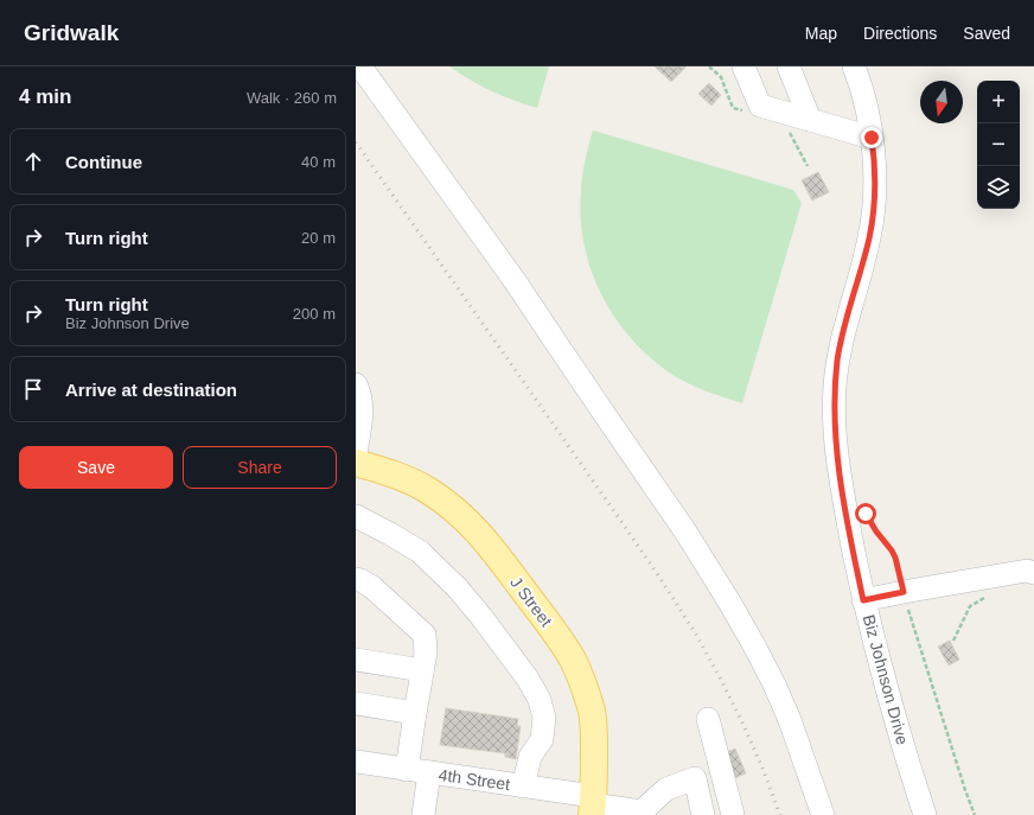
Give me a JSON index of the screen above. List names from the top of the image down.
{
  "streets": {
    "main road": ["J Street"],
    "street": ["Biz Johnson Drive", "4th Street"]
  },
  "crossings": [
    ["J Street", "4th Street"]
  ],
  "north": "bottom",
  "page": {
    "header": "Gridwalk",
    "nav": ["Map", "Directions", "Saved"],
    "heading": ["4 min", "Walk · 260 m"],
    "map_buttons": ["+", "−"],
    "list": [
      ["Continue", "40 m"],
      ["Turn right", "20 m"],
      ["Turn right", "Biz Johnson Drive", "200 m"],
      "Arrive at destination"
    ],
    "buttons": ["Save", "Share"]
  }
}
